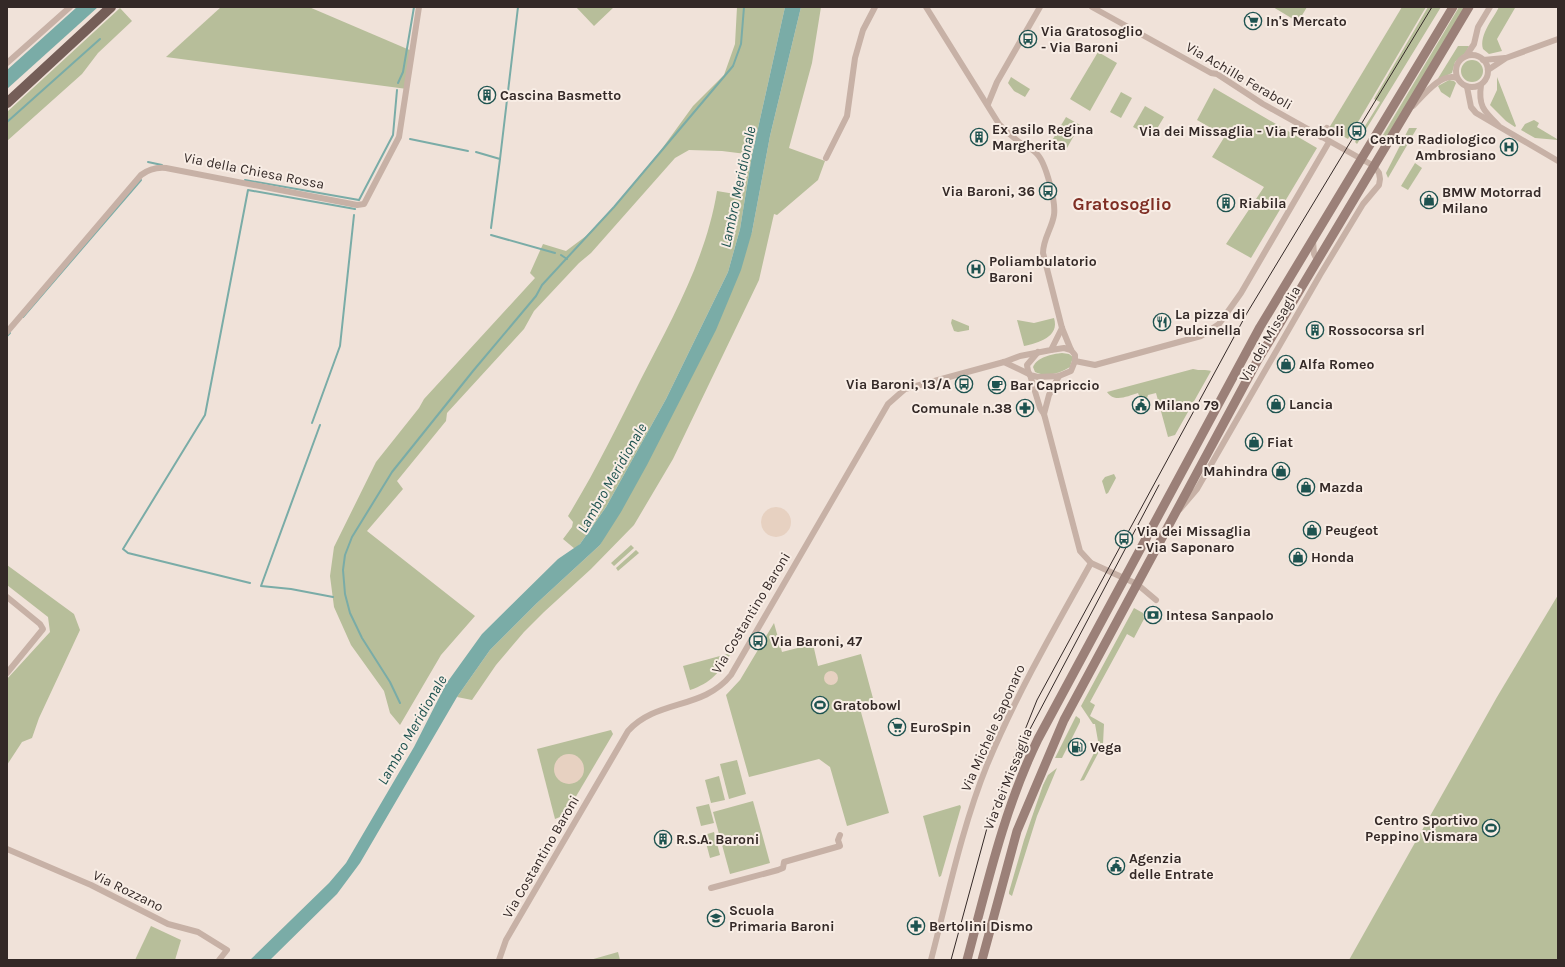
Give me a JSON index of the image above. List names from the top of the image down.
{
  "streets": {
    "main road": ["Via dei Missaglia"],
    "street": [
      "Via Achille Feraboli",
      "Via della Chiesa Rossa",
      "Via Costantino Baroni",
      "Via Michele Saponaro",
      "Via Rozzano"
    ]
  },
  "crossings": [
    ["Via Achille Feraboli", "Via dei Missaglia"]
  ],
  "districts": ["Gratosoglio"],
  "water": ["Lambro Meridionale"],
  "places": {
    "supermarket": ["In's Mercato", "EuroSpin"],
    "bus stop": [
      "Via Gratosoglio - Via Baroni",
      "Via dei Missaglia - Via Feraboli",
      "Via Baroni, 36",
      "Via Baroni, 13/A",
      "Via dei Missaglia - Via Saponaro",
      "Via Baroni, 47"
    ],
    "building": [
      "Cascina Basmetto",
      "Ex asilo Regina Margherita",
      "Riabila",
      "Rossocorsa srl",
      "R.S.A. Baroni"
    ],
    "hospital": ["Centro Radiologico Ambrosiano", "Poliambulatorio Baroni"],
    "shop": [
      "BMW Motorrad Milano",
      "Alfa Romeo",
      "Lancia",
      "Fiat",
      "Mahindra",
      "Mazda",
      "Peugeot",
      "Honda"
    ],
    "restaurant": ["La pizza di Pulcinella"],
    "cafe": ["Bar Capriccio"],
    "public building": ["Milano 79", "Agenzia delle Entrate"],
    "pharmacy": ["Comunale n.38", "Bertolini Dismo"],
    "bank": ["Intesa Sanpaolo"],
    "sports": ["Gratobowl", "Centro Sportivo Peppino Vismara"],
    "fuel station": ["Vega"],
    "school or university": ["Scuola Primaria Baroni"]
  }
}
